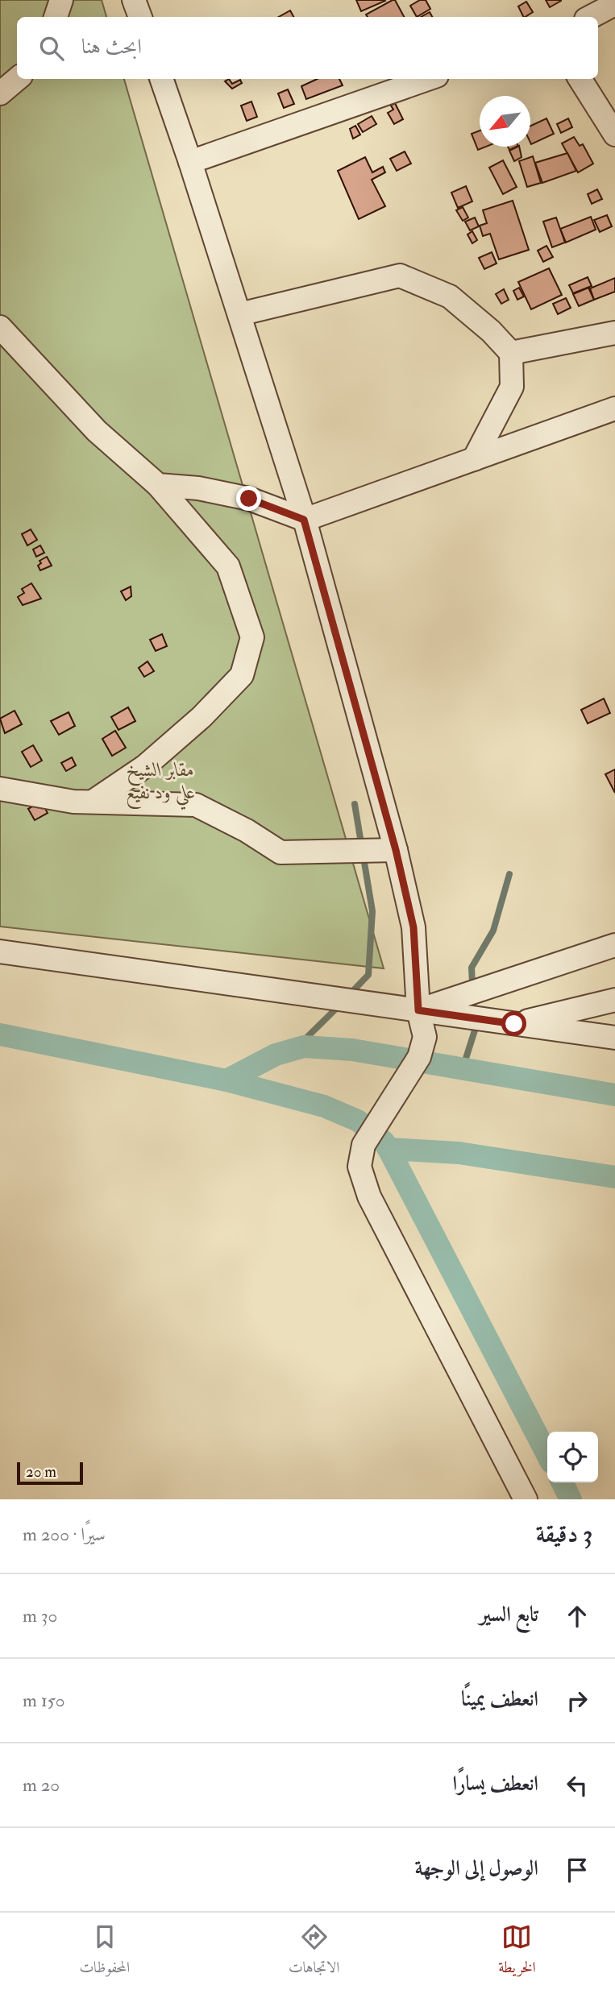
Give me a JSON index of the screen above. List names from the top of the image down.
{
  "parks": ["مقابر الشيخ علي ود نفيع"],
  "scale_bar": "20 m",
  "north": "bottom left",
  "page": {
    "search": "ابحث هنا",
    "scale": "20 m",
    "heading": ["3 دقيقة", "سيرًا · 200 m"],
    "list": [
      ["تابع السير", "30 m"],
      ["انعطف يمينًا", "150 m"],
      ["انعطف يسارًا", "20 m"],
      "الوصول إلى الوجهة"
    ],
    "nav": ["الخريطة", "الاتجاهات", "المحفوظات"]
  }
}
